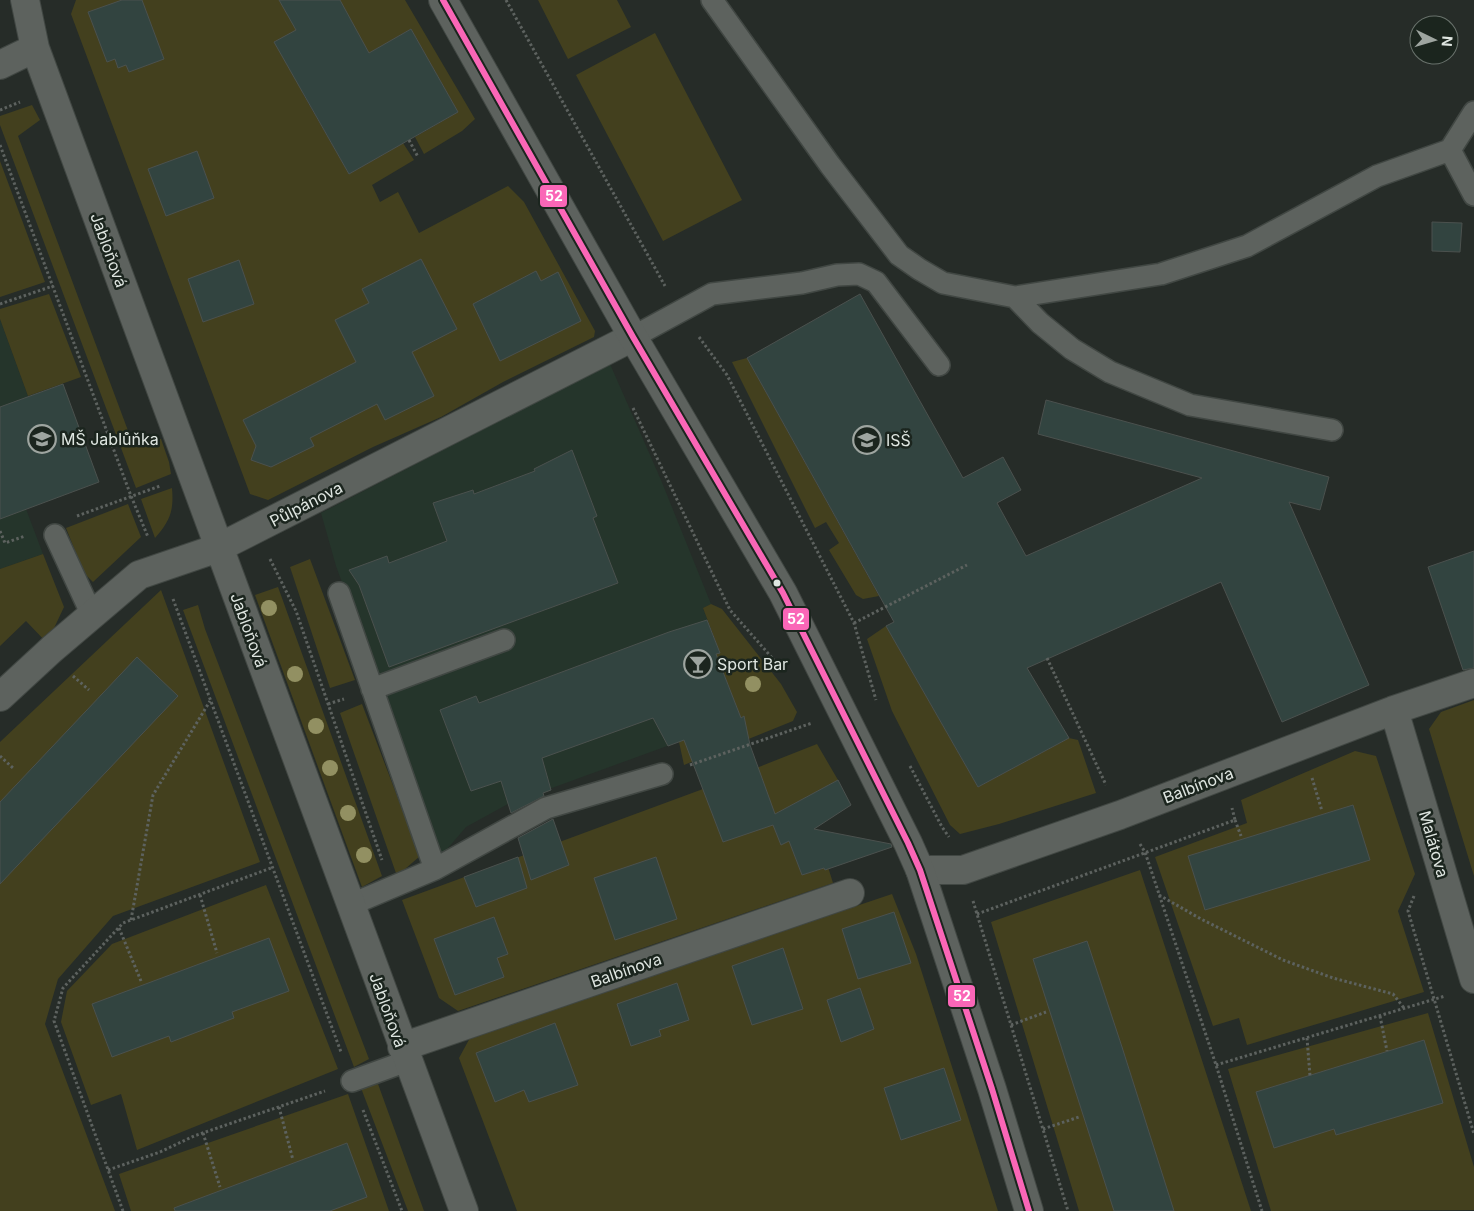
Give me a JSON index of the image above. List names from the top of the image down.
{
  "streets": {
    "street": [
      "Jabloňová",
      "Půlpánova",
      "Balbínova",
      "Malátova"
    ]
  },
  "crossings": [
    ["Jabloňová", "Půlpánova"],
    ["Jabloňová", "Balbínova"],
    ["Balbínova", "Malátova"]
  ],
  "places": {
    "school or university": ["MŠ Jablůňka", "ISŠ"],
    "bar": ["Sport Bar"]
  },
  "lines": ["transit line 52"],
  "north": "right"
}
